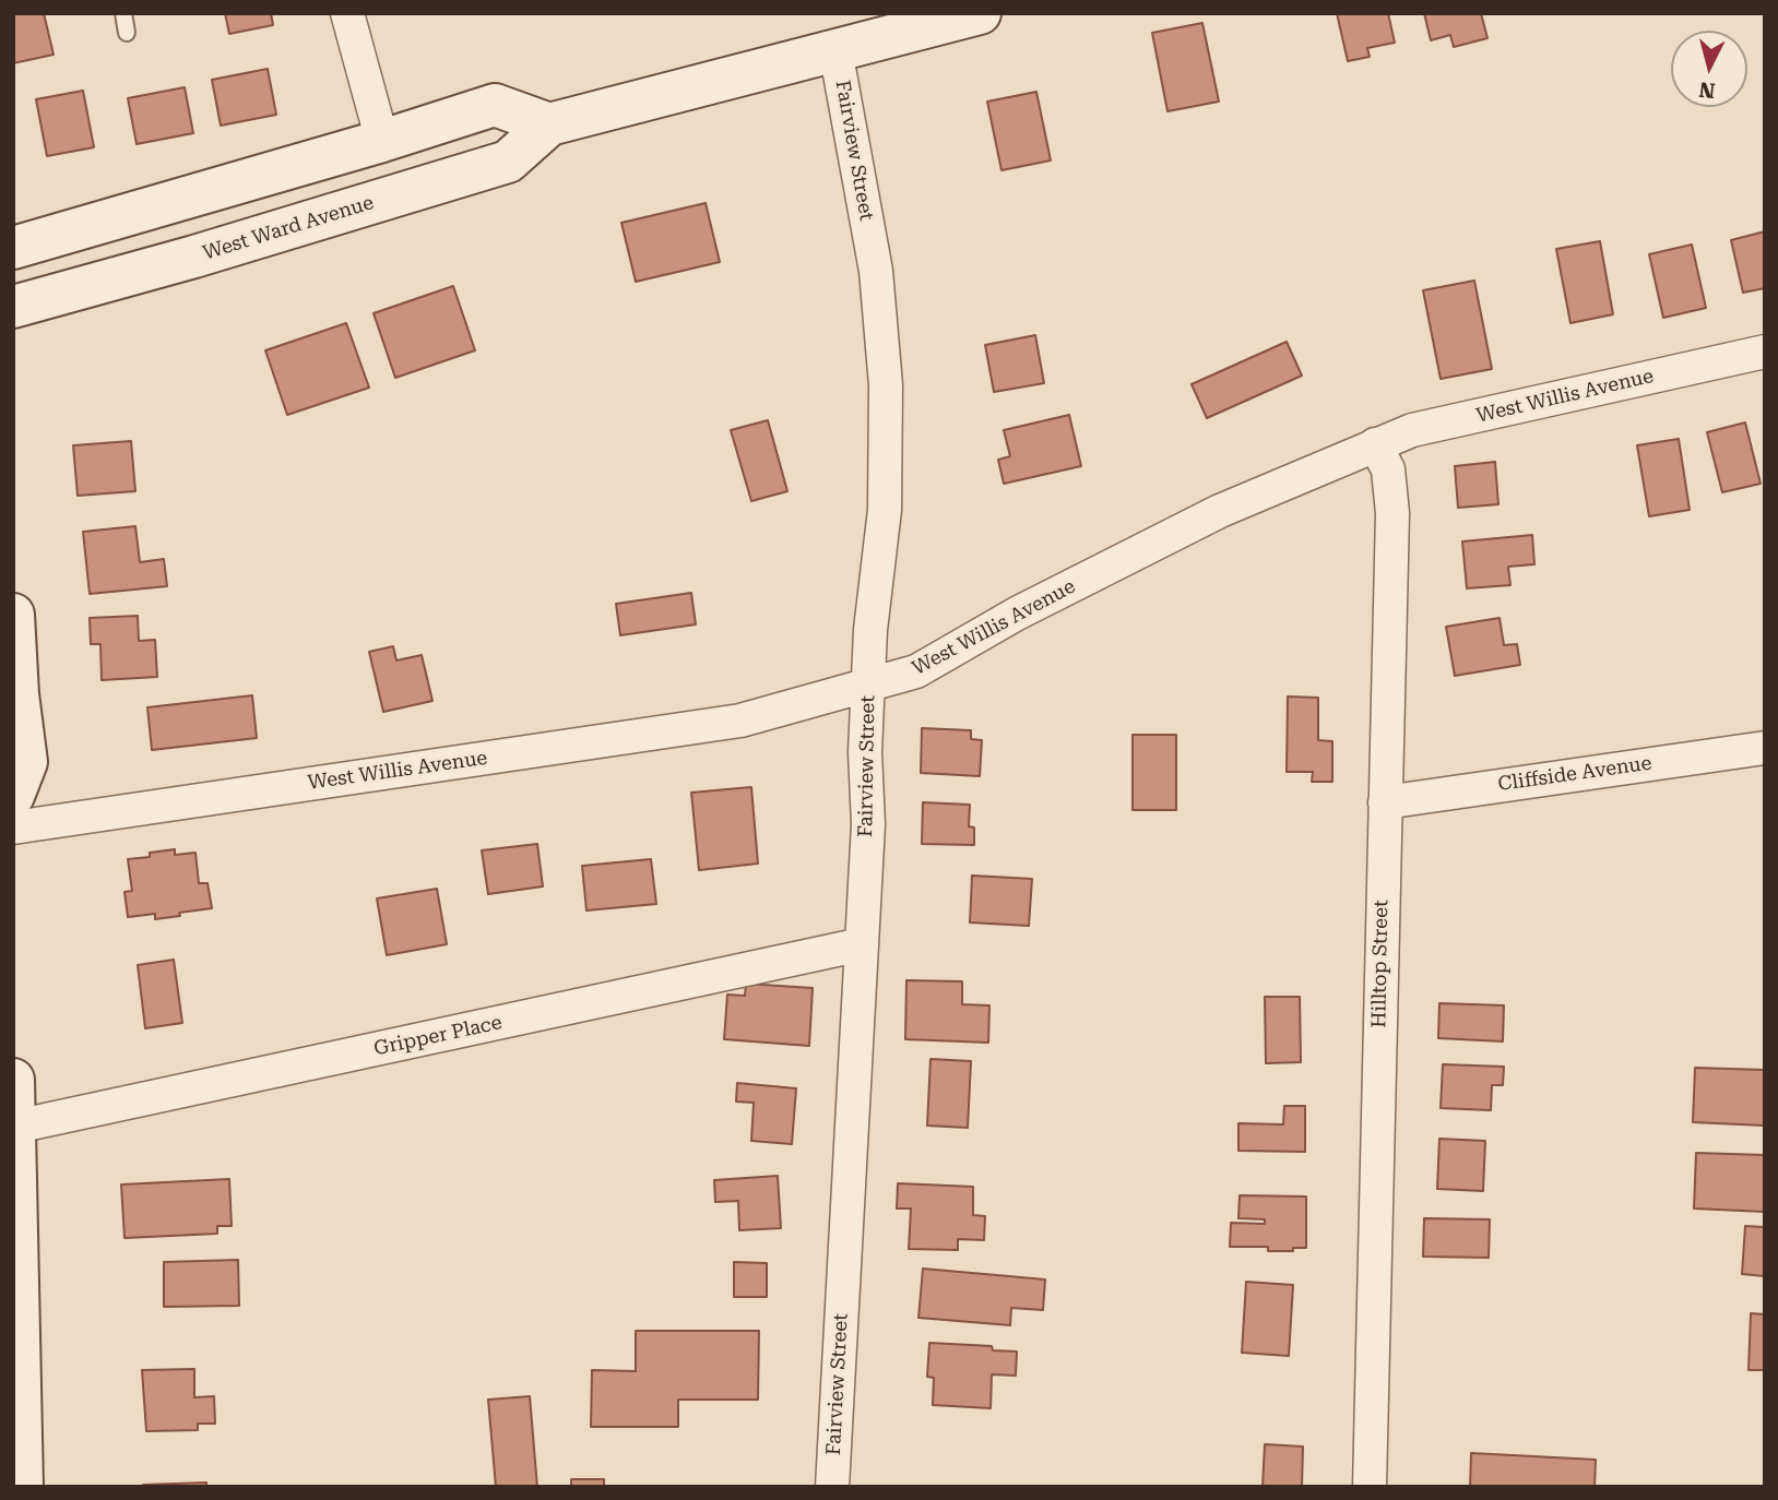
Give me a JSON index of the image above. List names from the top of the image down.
{
  "streets": {
    "street": [
      "Fairview Street",
      "West Ward Avenue",
      "West Willis Avenue",
      "Cliffside Avenue",
      "Hilltop Street",
      "Gripper Place"
    ]
  },
  "crossings": [
    ["Fairview Street", "West Ward Avenue"],
    ["Fairview Street", "West Willis Avenue"],
    ["Fairview Street", "Gripper Place"],
    ["West Willis Avenue", "Hilltop Street"],
    ["Cliffside Avenue", "Hilltop Street"]
  ],
  "north": "bottom"
}
